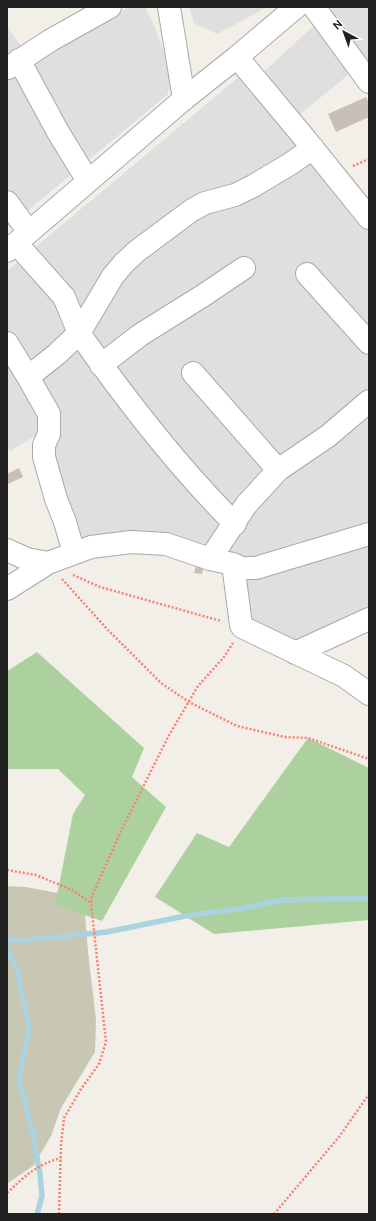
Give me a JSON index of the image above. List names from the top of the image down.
{
  "north": "top left"
}
